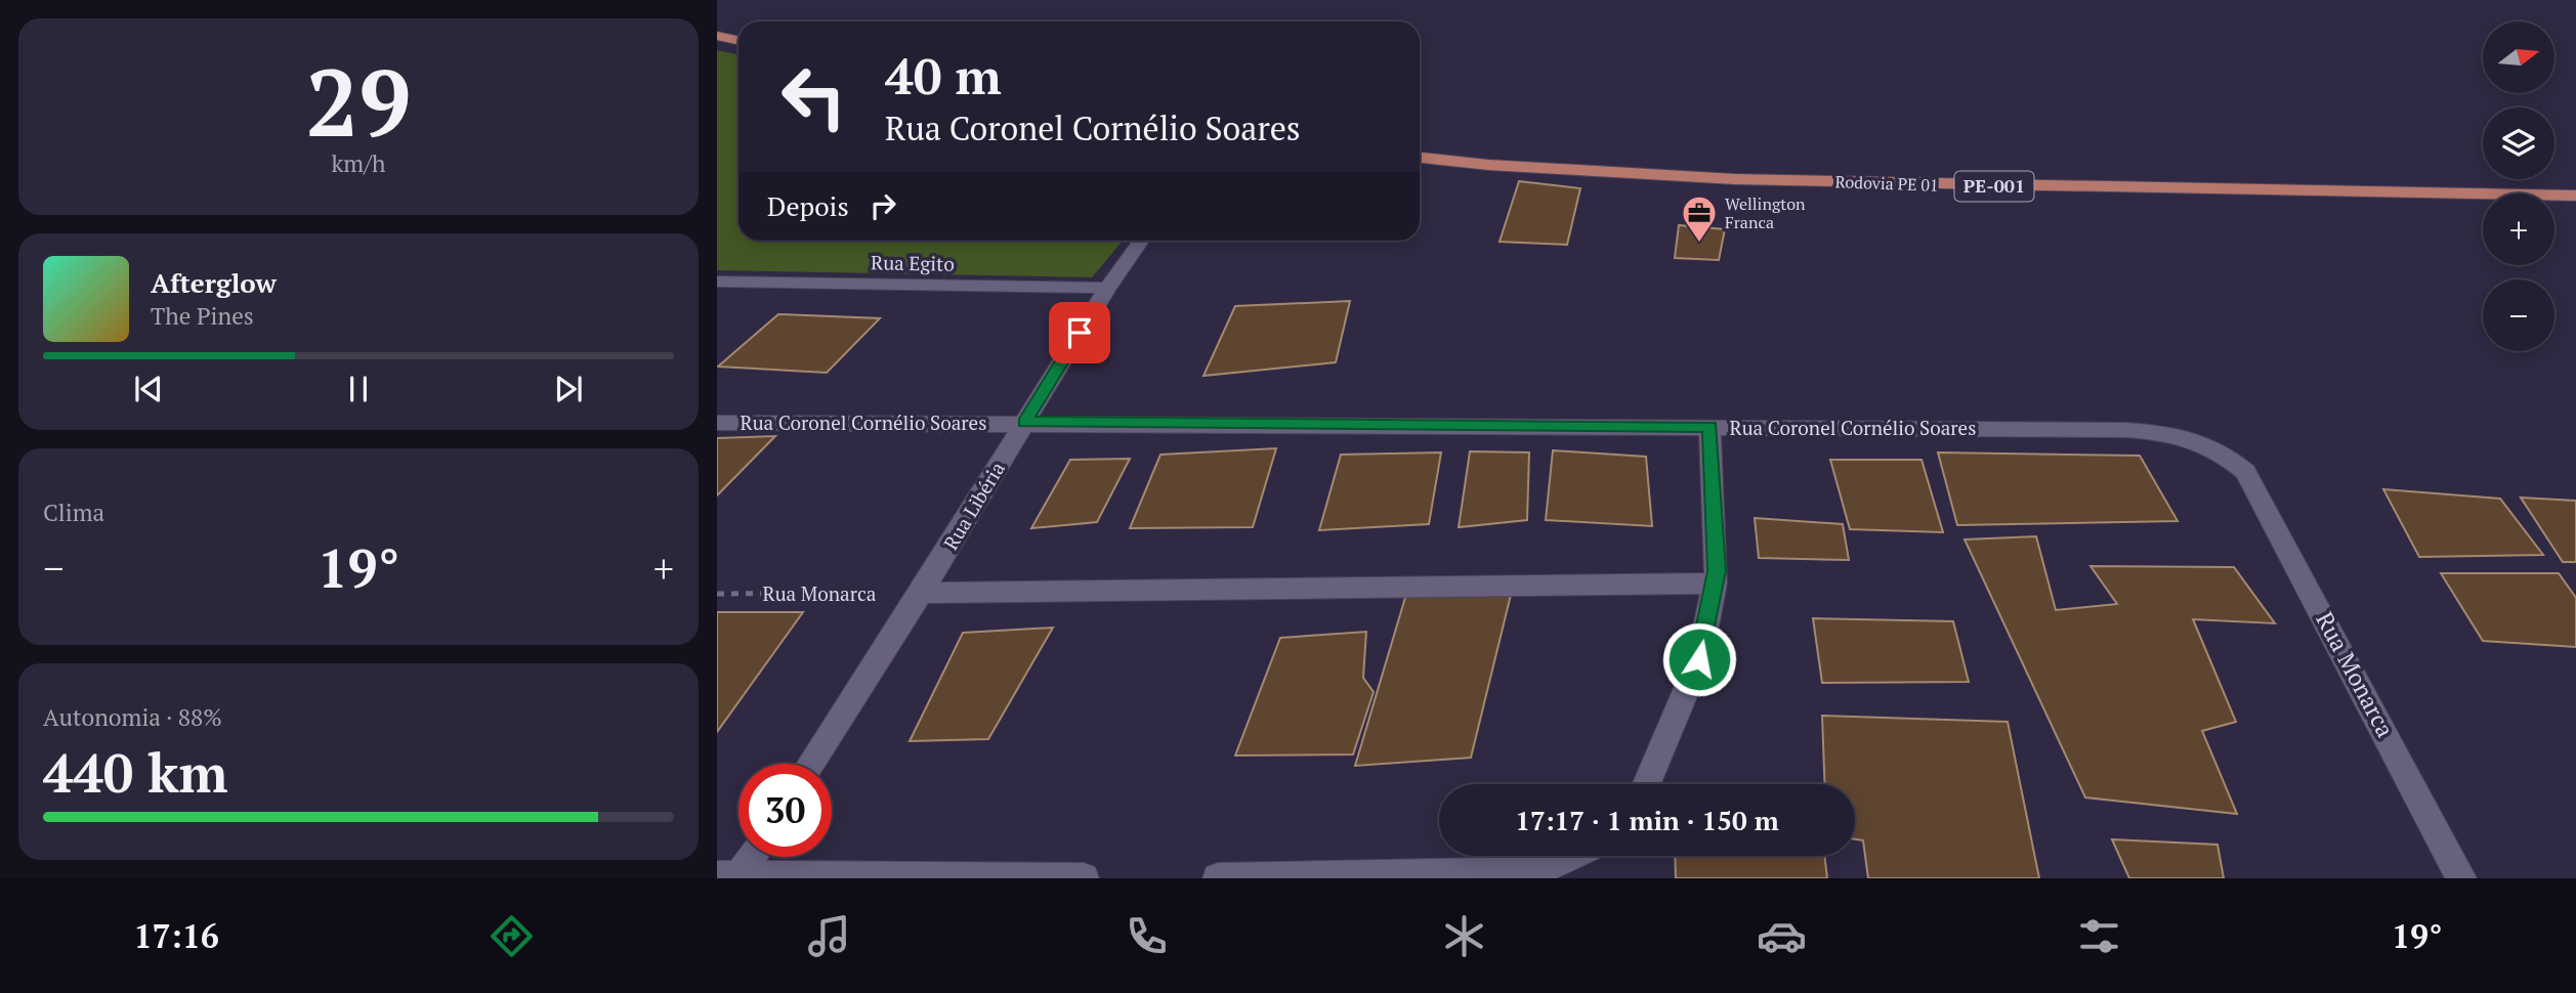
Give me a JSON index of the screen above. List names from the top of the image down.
{
  "streets": {
    "main road": ["Rodovia PE 01", "PE-001"],
    "street": [
      "Rua Egito",
      "Rua Coronel Cornélio Soares",
      "Rua Libéria",
      "Rua Monarca"
    ]
  },
  "crossings": [
    ["Rua Egito", "Rua Libéria"],
    ["Rua Coronel Cornélio Soares", "Rua Libéria"],
    ["Rua Coronel Cornélio Soares", "Rua Monarca"],
    ["Rua Libéria", "Rua Monarca"]
  ],
  "places": {
    "office": ["Wellington Franca"]
  },
  "north": "right",
  "page": {
    "tile": [
      ["29", "km/h"],
      "Clima",
      ["Autonomia · 88%", "440 km"]
    ],
    "map_buttons": ["+", "−"],
    "turn": ["40 m", "Rua Coronel Cornélio Soares"],
    "then": "Depois",
    "song": ["Afterglow", "The Pines"],
    "heat": ["−", "19°", "+"],
    "limit": "30",
    "trip": "17:17 · 1 min · 150 m",
    "tabs": ["17:16", "19°"]
  }
}
